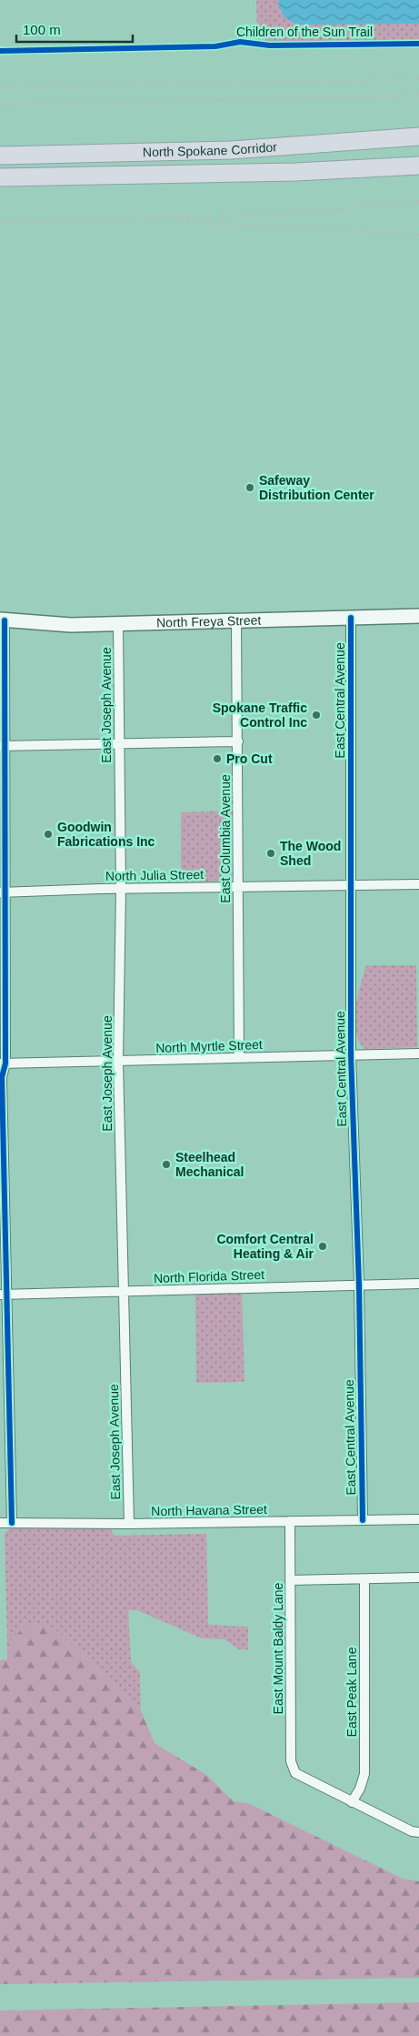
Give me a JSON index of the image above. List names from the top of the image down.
{
  "streets": {
    "highway": ["North Spokane Corridor"],
    "street": [
      "North Freya Street",
      "East Central Avenue",
      "East Joseph Avenue",
      "East Columbia Avenue",
      "North Julia Street",
      "North Myrtle Street",
      "North Florida Street",
      "North Havana Street",
      "East Mount Baldy Lane",
      "East Peak Lane"
    ],
    "cycle path": ["Children of the Sun Trail"]
  },
  "crossings": [
    ["North Freya Street", "East Central Avenue"],
    ["North Freya Street", "East Joseph Avenue"],
    ["North Freya Street", "East Columbia Avenue"],
    ["East Central Avenue", "North Julia Street"],
    ["East Central Avenue", "North Myrtle Street"],
    ["East Central Avenue", "North Florida Street"],
    ["East Central Avenue", "North Havana Street"],
    ["East Joseph Avenue", "North Julia Street"],
    ["East Joseph Avenue", "North Myrtle Street"],
    ["East Joseph Avenue", "North Florida Street"],
    ["East Joseph Avenue", "North Havana Street"],
    ["East Columbia Avenue", "North Julia Street"],
    ["East Columbia Avenue", "North Myrtle Street"],
    ["North Havana Street", "East Mount Baldy Lane"],
    ["East Mount Baldy Lane", "East Peak Lane"]
  ],
  "places": [
    "Safeway Distribution Center",
    "Spokane Traffic Control Inc",
    "Pro Cut",
    "Goodwin Fabrications Inc",
    "The Wood Shed",
    "Steelhead Mechanical",
    "Comfort Central Heating & Air"
  ],
  "scale_bar": "100 m"
}
